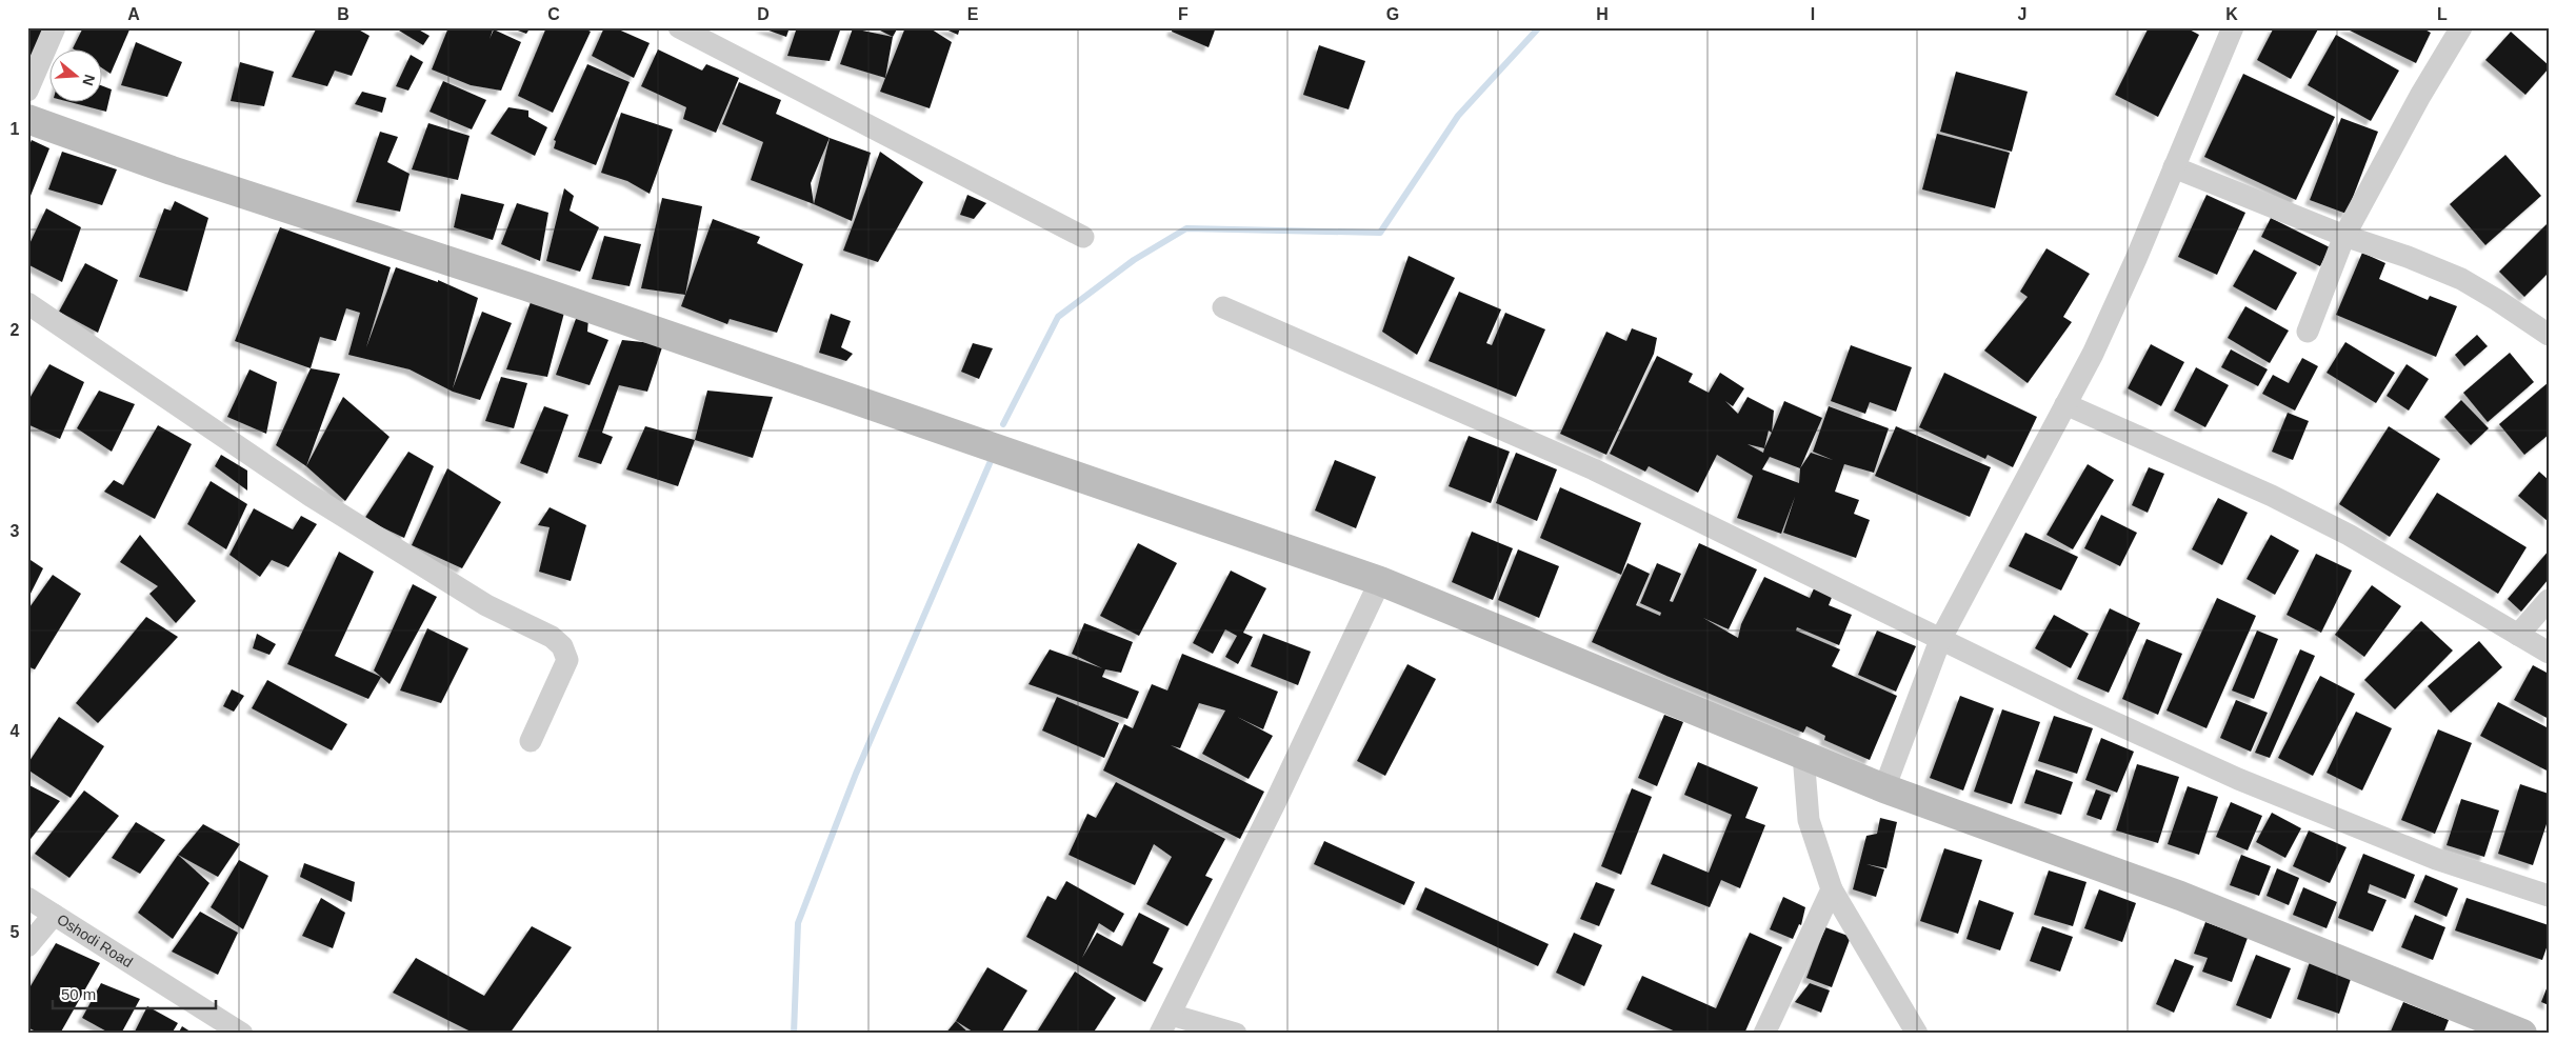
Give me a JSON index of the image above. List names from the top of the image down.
{
  "streets": {
    "street": ["Oshodi Road"]
  },
  "scale_bar": "50 m",
  "north": "right",
  "grid": {
    "columns": [
      "A",
      "B",
      "C",
      "D",
      "E",
      "F",
      "G",
      "H",
      "I",
      "J",
      "K",
      "L"
    ],
    "rows": [
      "1",
      "2",
      "3",
      "4",
      "5"
    ]
  }
}
